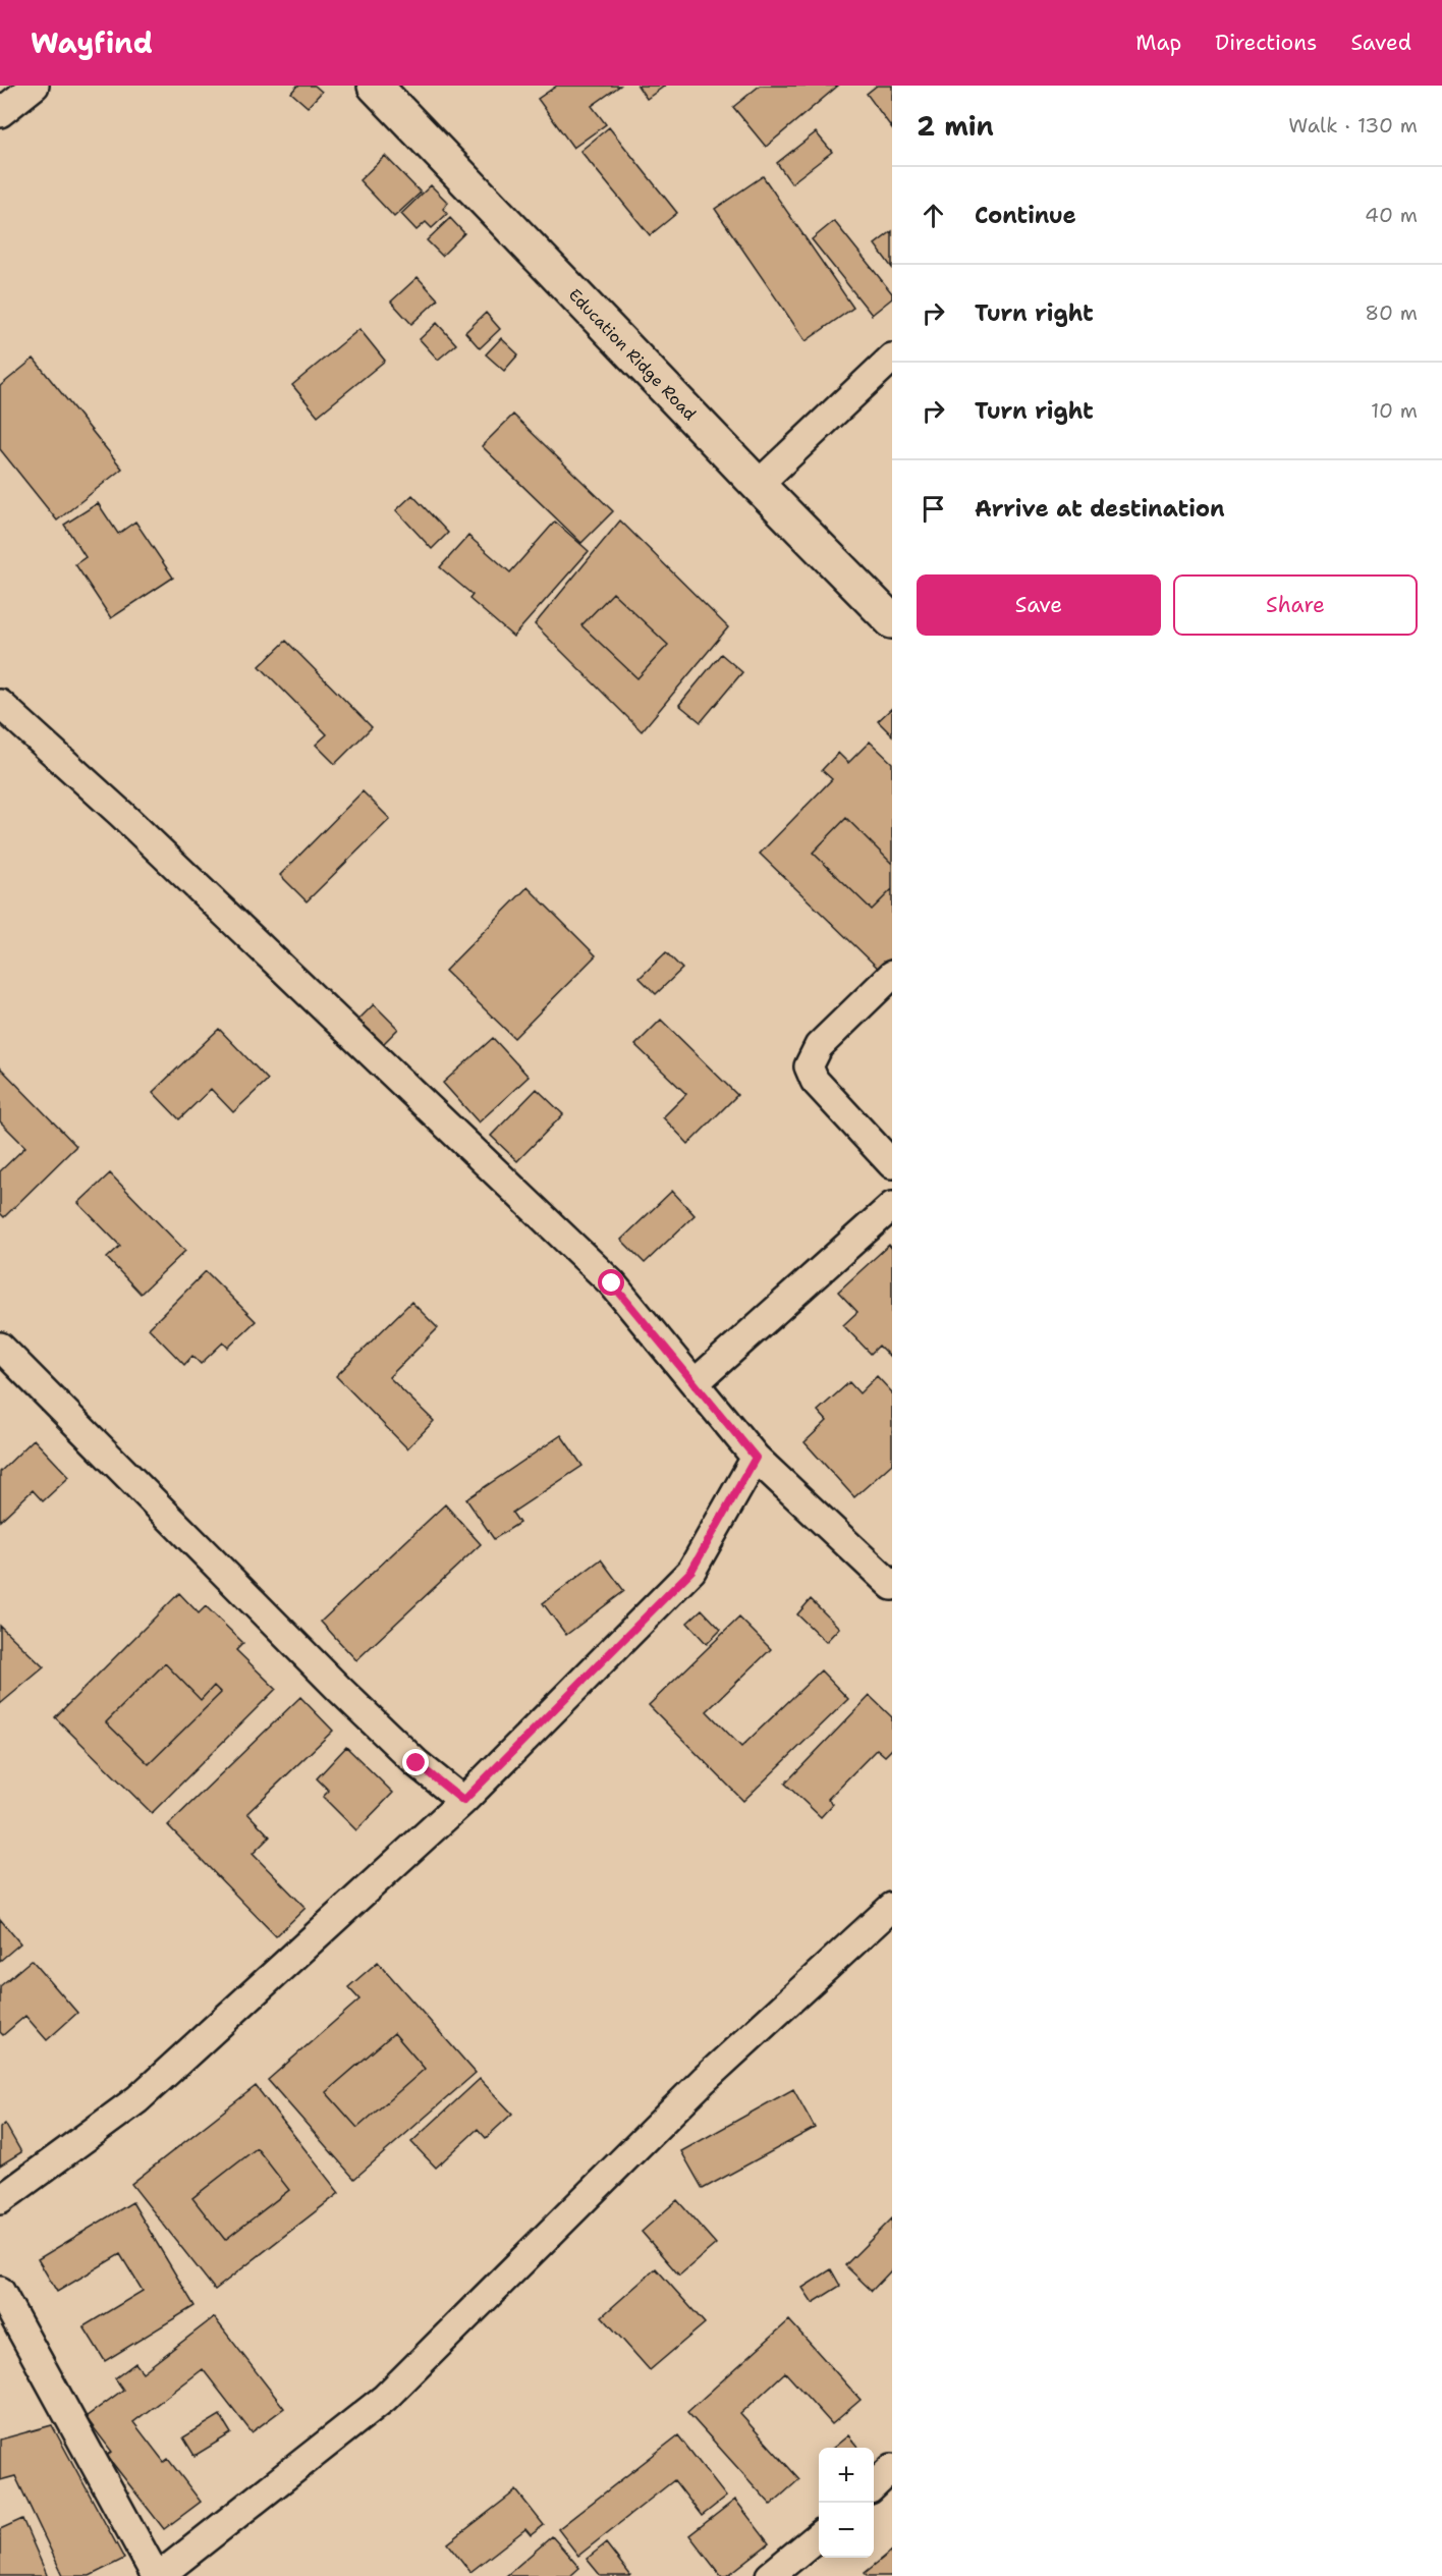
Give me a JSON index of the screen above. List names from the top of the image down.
{
  "streets": {
    "main road": ["Education Ridge Road"]
  },
  "page": {
    "header": "Wayfind",
    "nav": ["Map", "Directions", "Saved"],
    "heading": ["2 min", "Walk · 130 m"],
    "list": [
      ["Continue", "40 m"],
      ["Turn right", "80 m"],
      ["Turn right", "10 m"],
      "Arrive at destination"
    ],
    "buttons": ["Save", "Share"],
    "map_buttons": ["+", "−"]
  }
}
